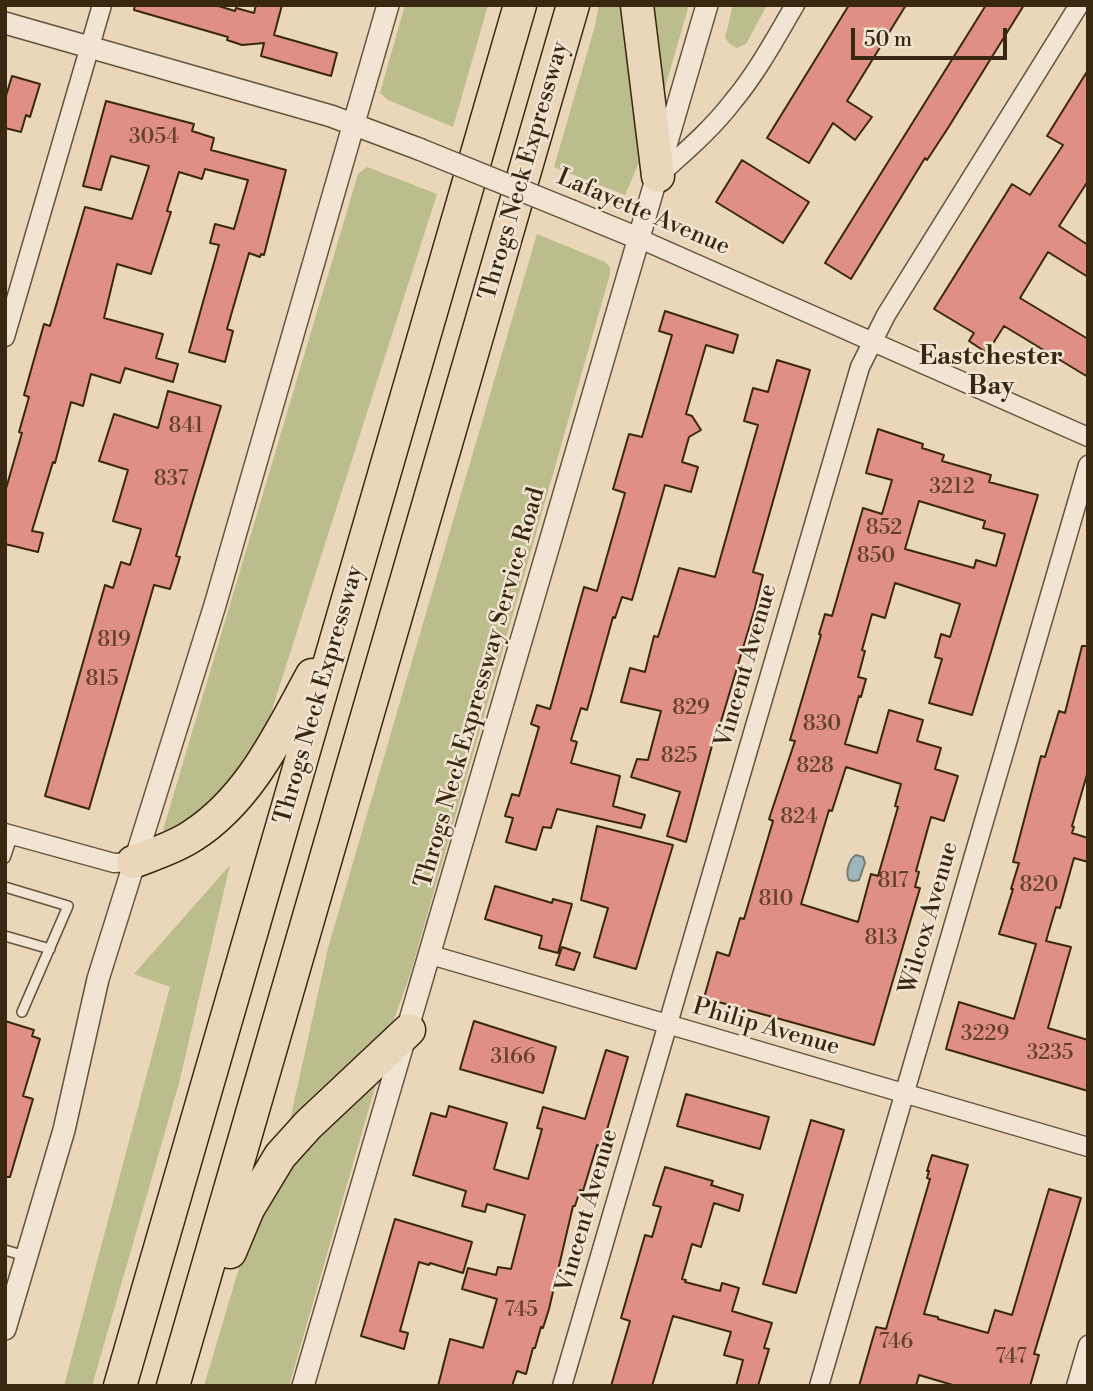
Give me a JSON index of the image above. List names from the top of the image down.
{
  "streets": {
    "highway": ["Throgs Neck Expressway"],
    "street": [
      "Lafayette Avenue",
      "Vincent Avenue",
      "Throgs Neck Expressway Service Road",
      "Wilcox Avenue",
      "Philip Avenue"
    ]
  },
  "crossings": [
    ["Lafayette Avenue", "Vincent Avenue"],
    ["Lafayette Avenue", "Throgs Neck Expressway Service Road"],
    ["Vincent Avenue", "Philip Avenue"],
    ["Throgs Neck Expressway Service Road", "Philip Avenue"],
    ["Wilcox Avenue", "Philip Avenue"]
  ],
  "districts": ["Eastchester Bay"],
  "house_numbers": [
    "3054",
    "841",
    "837",
    "3212",
    "852",
    "850",
    "819",
    "815",
    "829",
    "830",
    "825",
    "828",
    "824",
    "817",
    "820",
    "810",
    "813",
    "3229",
    "3235",
    "3166",
    "745",
    "746",
    "747"
  ],
  "scale_bar": "50 m"
}
